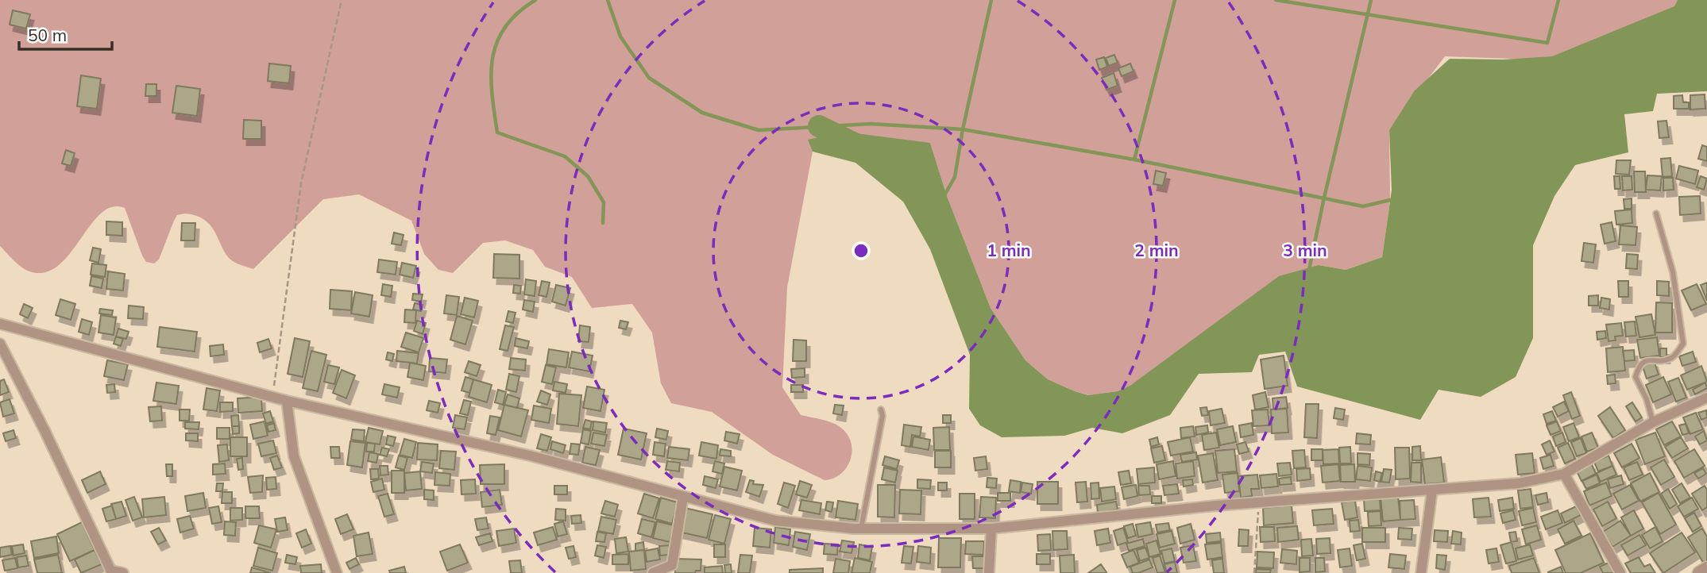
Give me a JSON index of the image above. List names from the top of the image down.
{
  "scale_bar": "50 m",
  "rings": ["1 min", "2 min", "3 min"]
}
